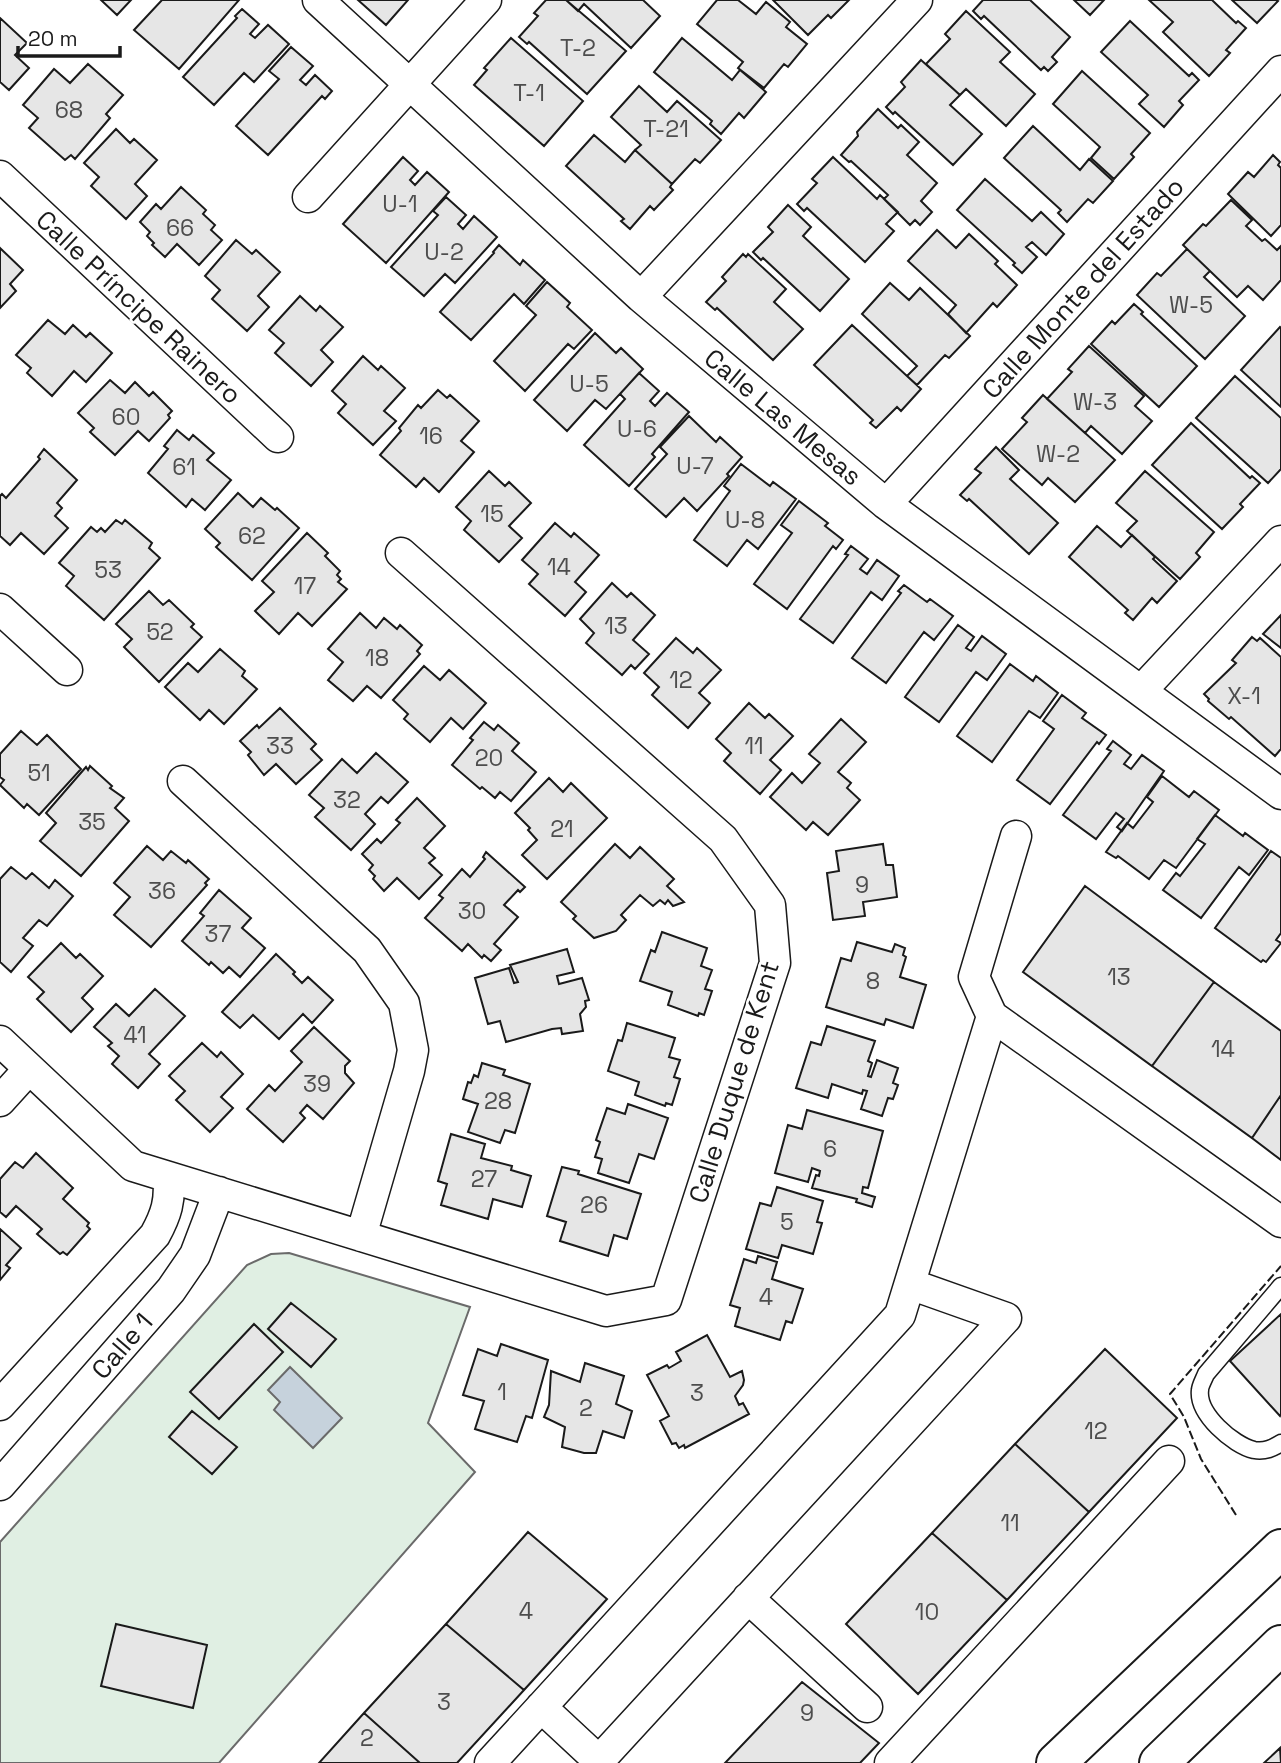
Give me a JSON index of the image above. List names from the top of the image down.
{
  "streets": {
    "street": [
      "Calle Monte del Estado",
      "Calle Príncipe Rainero",
      "Calle Las Mesas",
      "Calle Duque de Kent",
      "Calle 1"
    ]
  },
  "crossings": [
    ["Calle Monte del Estado", "Calle Las Mesas"],
    ["Calle Duque de Kent", "Calle 1"]
  ],
  "house_numbers": [
    "T-2",
    "T-1",
    "68",
    "T-21",
    "U-1",
    "66",
    "U-2",
    "W-5",
    "U-5",
    "W-3",
    "60",
    "U-6",
    "16",
    "W-2",
    "U-7",
    "61",
    "15",
    "U-8",
    "62",
    "14",
    "53",
    "17",
    "13",
    "52",
    "18",
    "12",
    "X-1",
    "33",
    "11",
    "20",
    "51",
    "32",
    "35",
    "21",
    "9",
    "36",
    "30",
    "37",
    "13",
    "8",
    "41",
    "14",
    "39",
    "28",
    "6",
    "27",
    "26",
    "5",
    "4",
    "1",
    "3",
    "2",
    "12",
    "11",
    "4",
    "10",
    "3",
    "9",
    "2"
  ],
  "scale_bar": "20 m"
}
